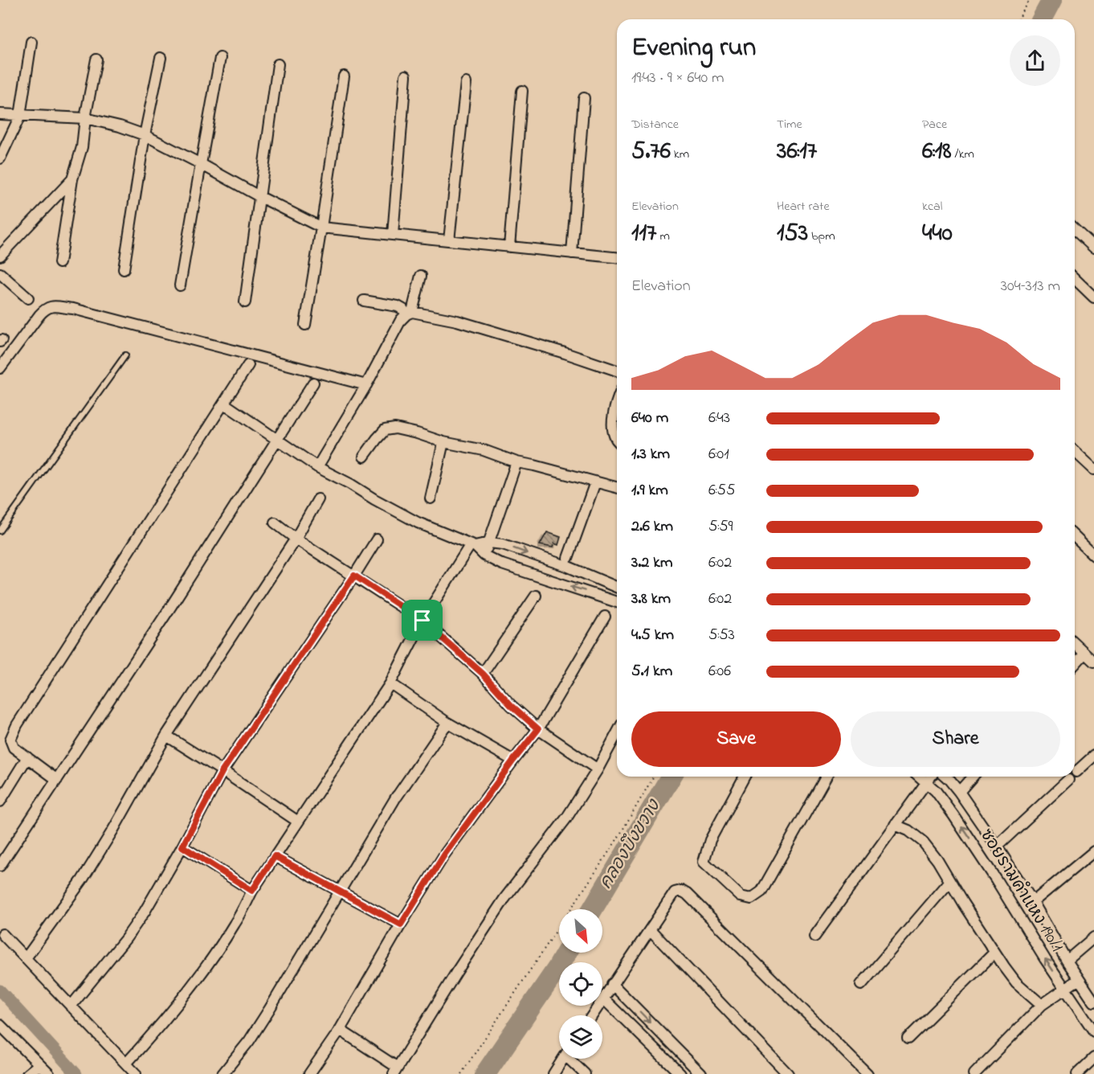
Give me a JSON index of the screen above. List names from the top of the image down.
{
  "streets": {
    "street": ["ซอยรามคำแหง 190/1"]
  },
  "water": ["คลองบึงขวาง"],
  "north": "bottom right",
  "page": {
    "heading": ["Evening run", "19:43 · 9 × 640 m"],
    "stats": [
      ["Distance", "5.76 km"],
      ["Time", "36:17"],
      ["Pace", "6:18 /km"],
      ["Elevation", "117 m"],
      ["Heart rate", "153 bpm"],
      ["kcal", "440"]
    ],
    "chart": ["Elevation", "304–313 m"],
    "list": [
      {
        "name": "640 m",
        "note": "6:43"
      },
      {
        "name": "1.3 km",
        "note": "6:01"
      },
      {
        "name": "1.9 km",
        "note": "6:55"
      },
      {
        "name": "2.6 km",
        "note": "5:59"
      },
      {
        "name": "3.2 km",
        "note": "6:02"
      },
      {
        "name": "3.8 km",
        "note": "6:02"
      },
      {
        "name": "4.5 km",
        "note": "5:53"
      },
      {
        "name": "5.1 km",
        "note": "6:06"
      }
    ],
    "buttons": ["Save", "Share"]
  }
}
